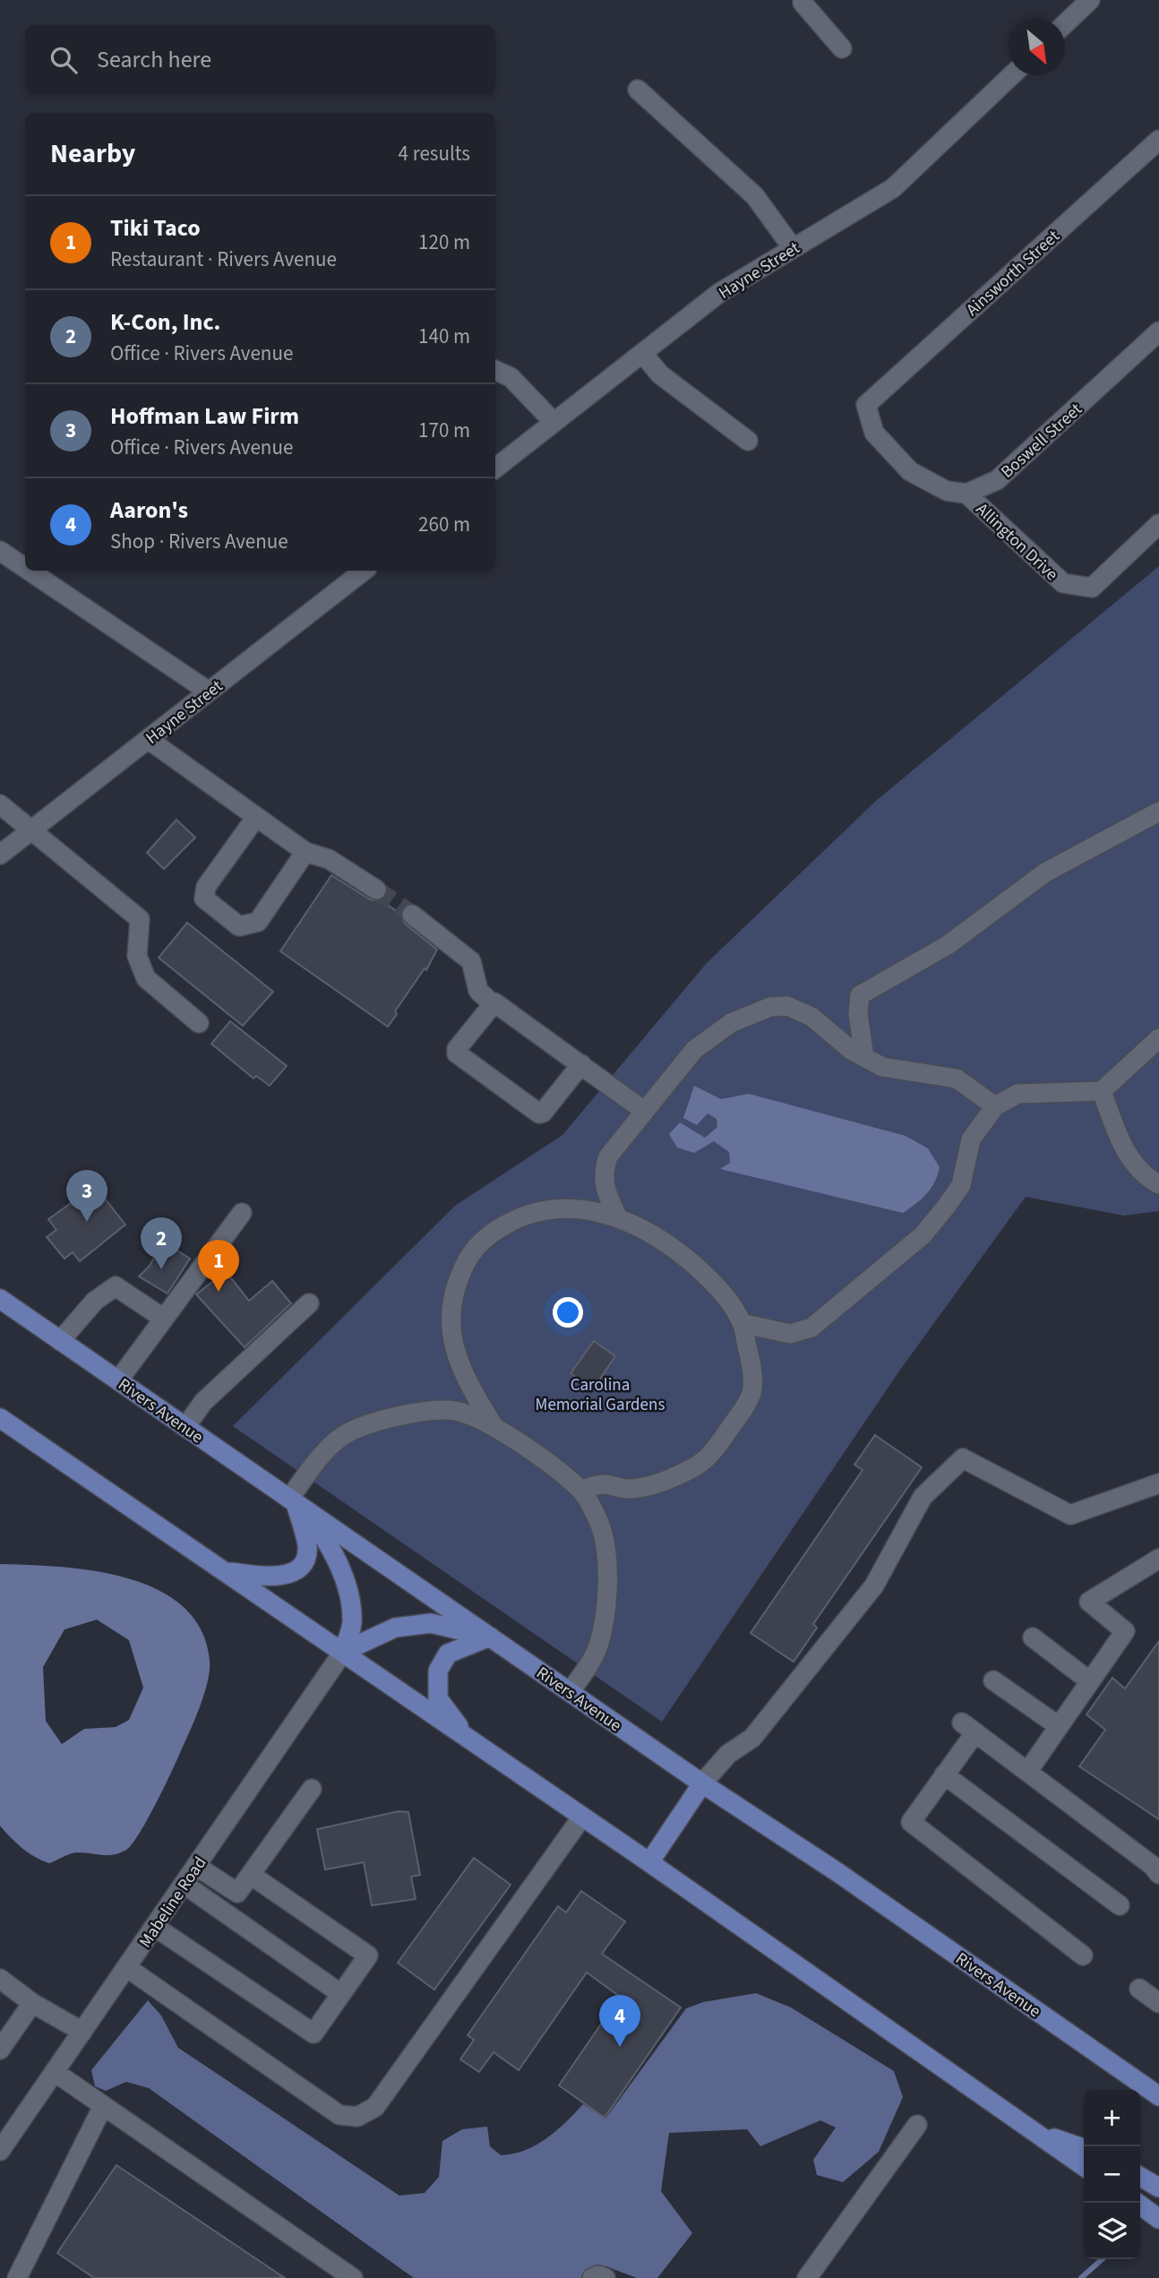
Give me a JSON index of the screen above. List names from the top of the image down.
{
  "streets": {
    "main road": ["Rivers Avenue"],
    "street": [
      "Hayne Street",
      "Ainsworth Street",
      "Boswell Street",
      "Allington Drive",
      "Mabeline Road"
    ]
  },
  "crossings": [
    ["Ainsworth Street", "Boswell Street"],
    ["Ainsworth Street", "Allington Drive"],
    ["Boswell Street", "Allington Drive"]
  ],
  "parks": ["Carolina Memorial Gardens"],
  "north": "bottom right",
  "page": {
    "search": "Search here",
    "heading": ["Nearby", "4 results"],
    "list": [
      {
        "mark": "1",
        "name": "Tiki Taco",
        "note": "Restaurant · Rivers Avenue",
        "value": "120 m"
      },
      {
        "mark": "2",
        "name": "K-Con, Inc.",
        "note": "Office · Rivers Avenue",
        "value": "140 m"
      },
      {
        "mark": "3",
        "name": "Hoffman Law Firm",
        "note": "Office · Rivers Avenue",
        "value": "170 m"
      },
      {
        "mark": "4",
        "name": "Aaron's",
        "note": "Shop · Rivers Avenue",
        "value": "260 m"
      }
    ],
    "pins": [
      "3",
      "2",
      "1",
      "4"
    ],
    "map_buttons": ["+", "−"]
  }
}
